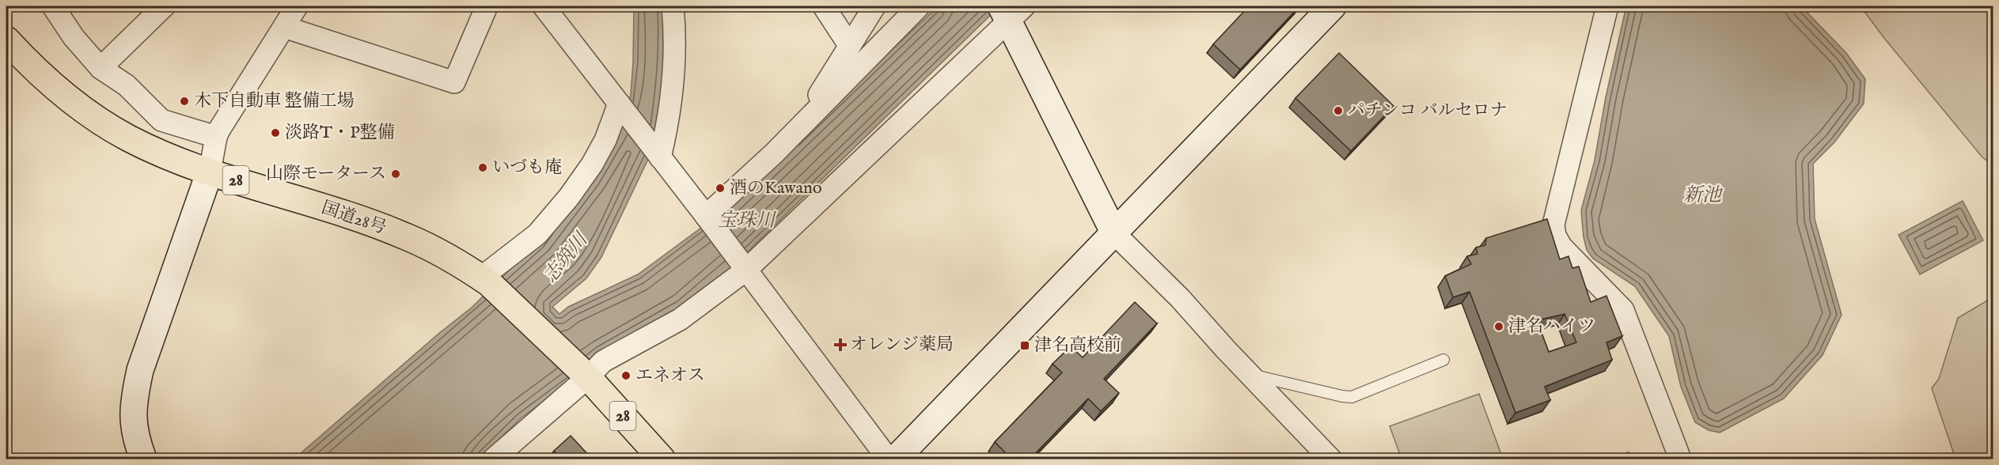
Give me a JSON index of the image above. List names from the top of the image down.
{
  "streets": {
    "highway": ["28", "国道28号"]
  },
  "water": ["新池", "宝珠川", "志筑川"],
  "places": {
    "other": [
      "木下自動車 整備工場",
      "パチンコ バルセロナ",
      "淡路T・P整備",
      "いづも庵",
      "山際モータース",
      "酒のKawano",
      "津名ハイツ",
      "エネオス"
    ],
    "health": ["オレンジ薬局"],
    "transit": ["津名高校前"]
  }
}
